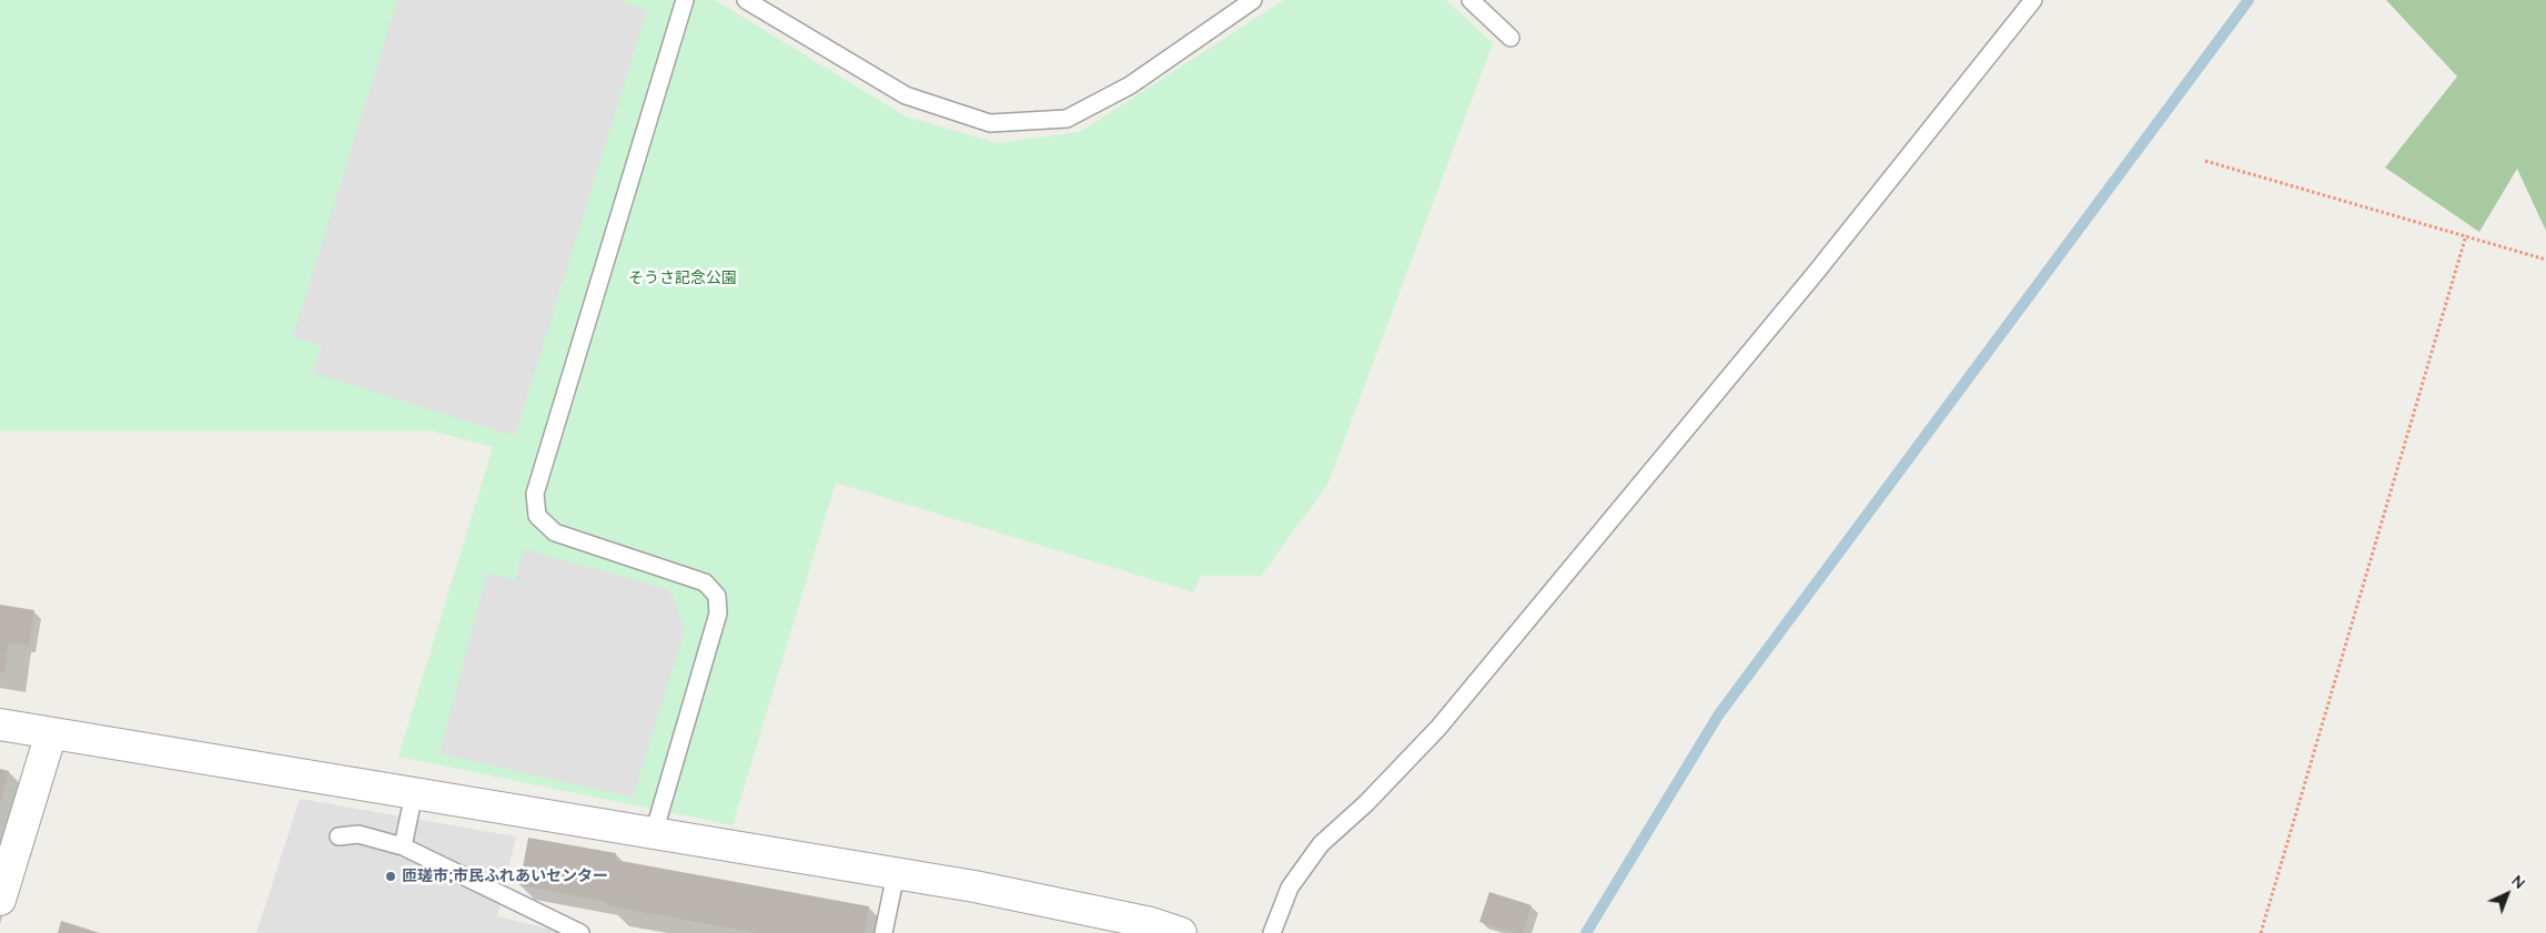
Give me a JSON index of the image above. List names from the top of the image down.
{
  "parks": ["そうさ記念公園"],
  "places": ["匝瑳市;市民ふれあいセンター"],
  "north": "top right"
}
